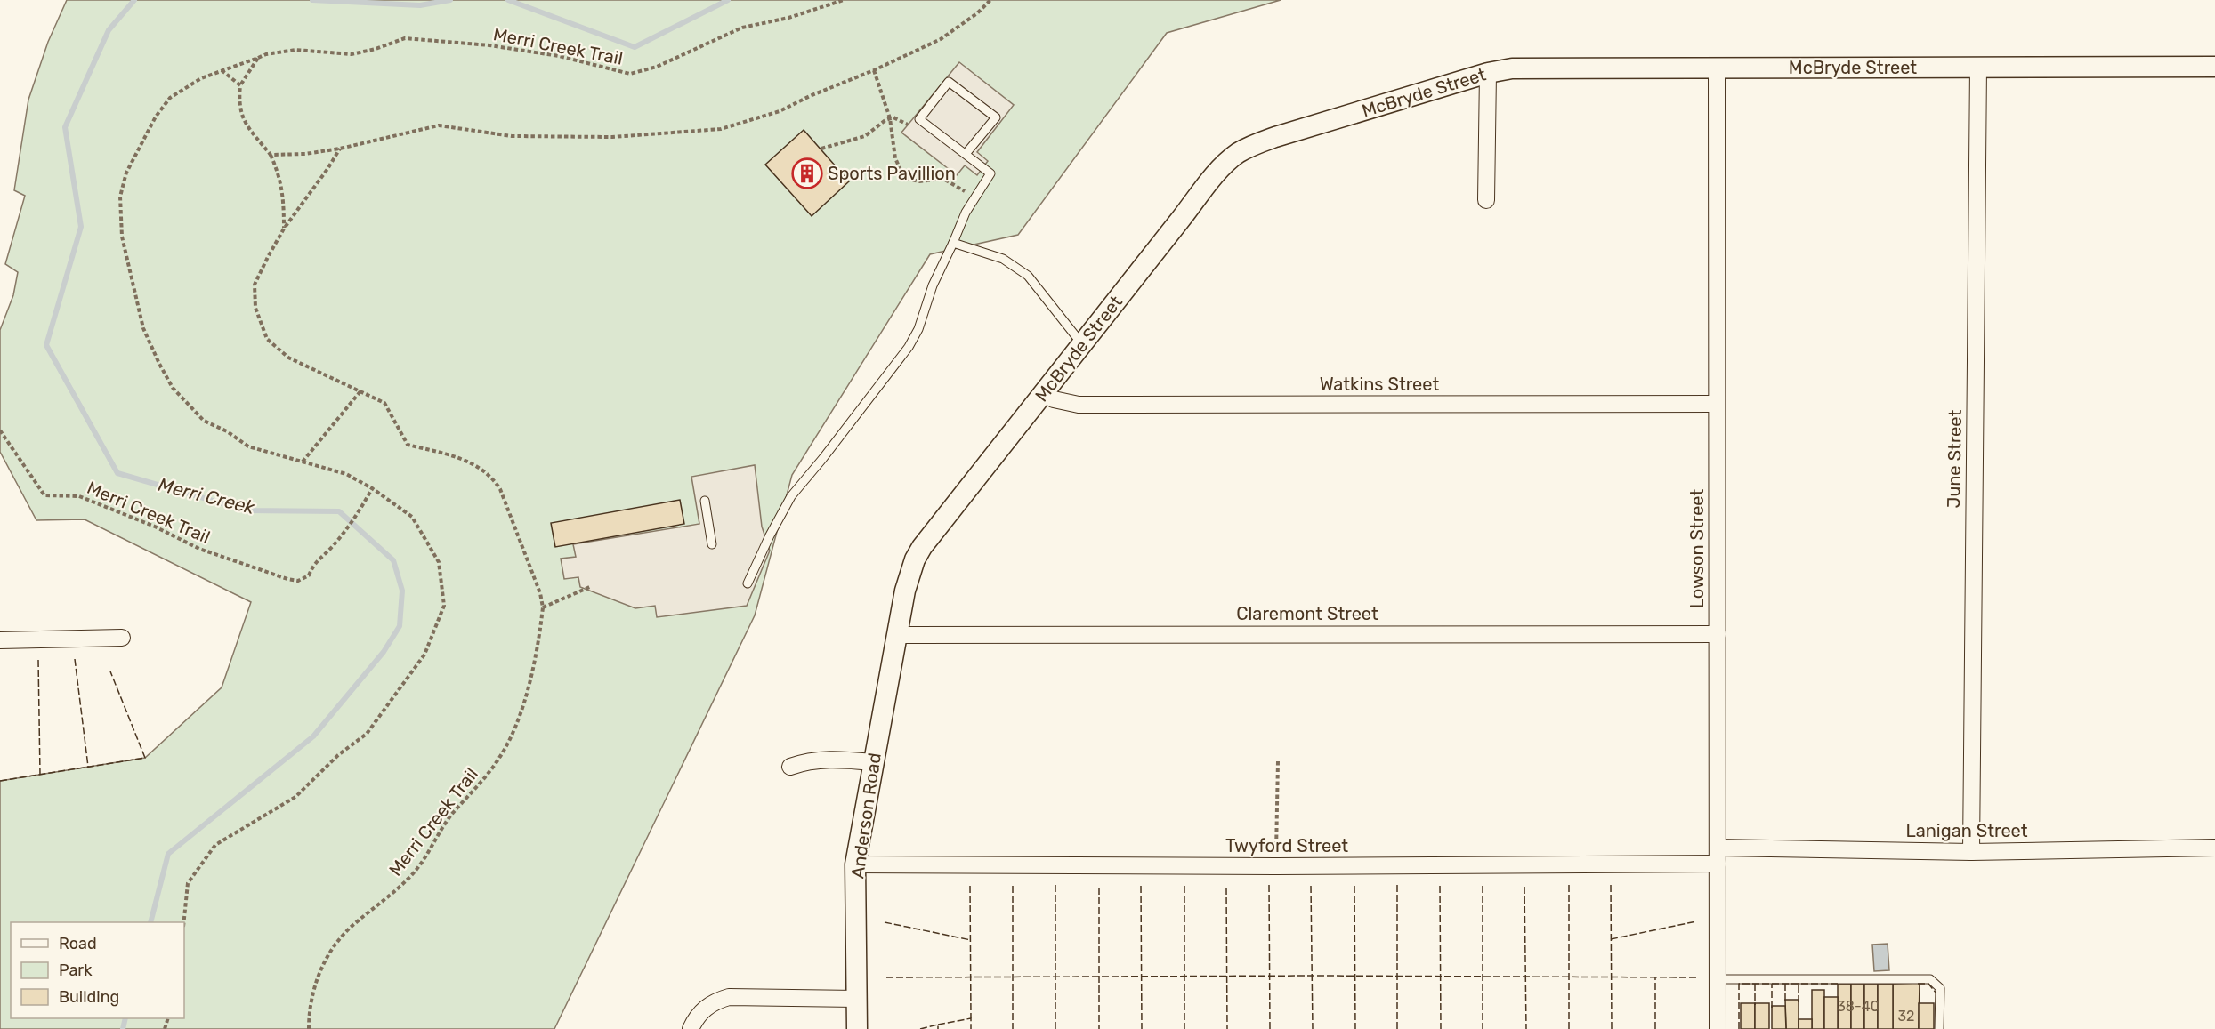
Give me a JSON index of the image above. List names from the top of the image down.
{
  "streets": {
    "street": [
      "McBryde Street",
      "Watkins Street",
      "June Street",
      "Lowson Street",
      "Claremont Street",
      "Anderson Road",
      "Lanigan Street",
      "Twyford Street"
    ],
    "path": ["Merri Creek Trail"]
  },
  "crossings": [
    ["McBryde Street", "Watkins Street"],
    ["McBryde Street", "June Street"],
    ["McBryde Street", "Lowson Street"],
    ["McBryde Street", "Claremont Street"],
    ["McBryde Street", "Anderson Road"],
    ["Watkins Street", "Lowson Street"],
    ["June Street", "Lanigan Street"],
    ["Lowson Street", "Claremont Street"],
    ["Lowson Street", "Lanigan Street"],
    ["Lowson Street", "Twyford Street"],
    ["Claremont Street", "Anderson Road"],
    ["Anderson Road", "Twyford Street"],
    ["Lanigan Street", "Twyford Street"]
  ],
  "water": ["Merri Creek"],
  "places": {
    "building": ["Sports Pavillion"]
  },
  "house_numbers": ["38-40", "32"],
  "legend": ["Road", "Park", "Building"]
}
